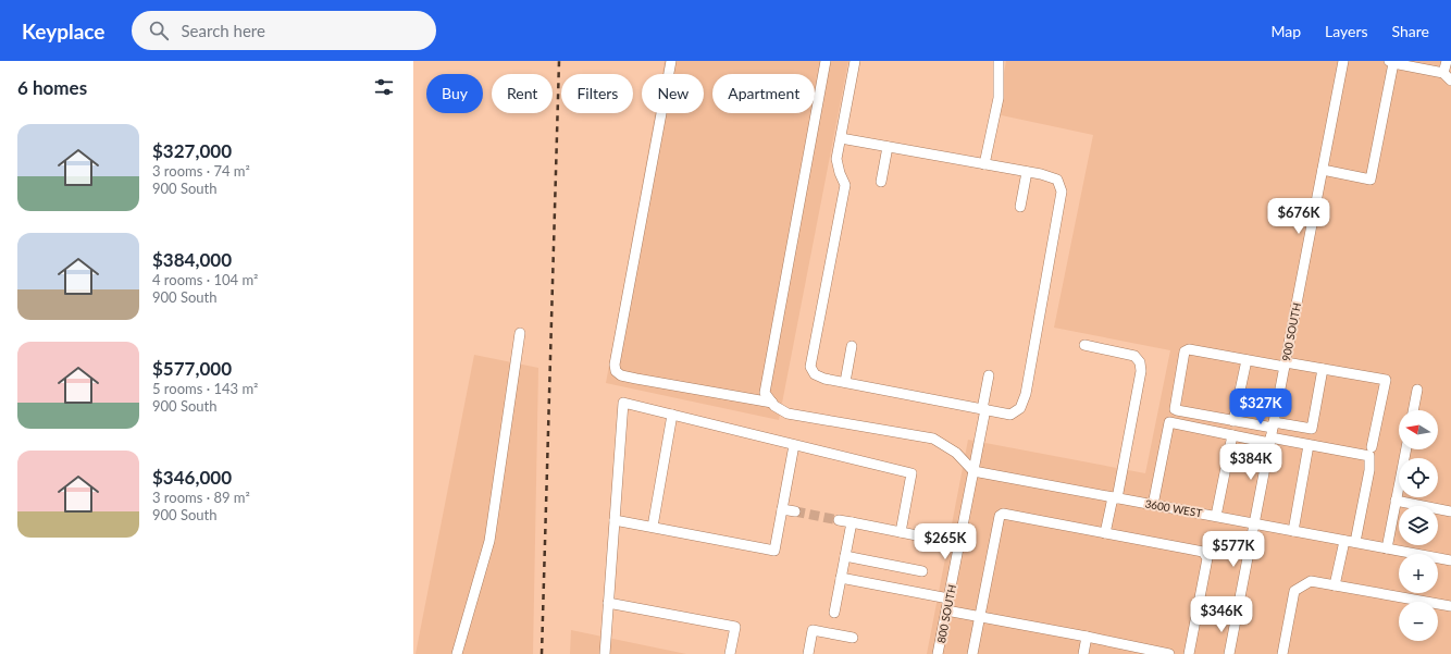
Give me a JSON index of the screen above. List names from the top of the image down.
{
  "streets": {
    "street": ["900 SOUTH", "3600 WEST", "800 SOUTH"]
  },
  "crossings": [
    ["900 SOUTH", "3600 WEST"],
    ["3600 WEST", "800 SOUTH"]
  ],
  "north": "left",
  "page": {
    "header": "Keyplace",
    "search": "Search here",
    "nav": ["Map", "Layers", "Share"],
    "heading": "6 homes",
    "chip": [
      "Buy",
      "Rent",
      "Filters",
      "New",
      "Apartment"
    ],
    "list": [
      {
        "name": "$327,000",
        "note": "3 rooms · 74 m² · 900 South"
      },
      {
        "name": "$384,000",
        "note": "4 rooms · 104 m² · 900 South"
      },
      {
        "name": "$577,000",
        "note": "5 rooms · 143 m² · 900 South"
      },
      {
        "name": "$346,000",
        "note": "3 rooms · 89 m² · 900 South"
      }
    ],
    "price": [
      "$676K",
      "$327K",
      "$384K",
      "$265K",
      "$577K",
      "$346K"
    ],
    "map_buttons": ["+", "−"]
  }
}
